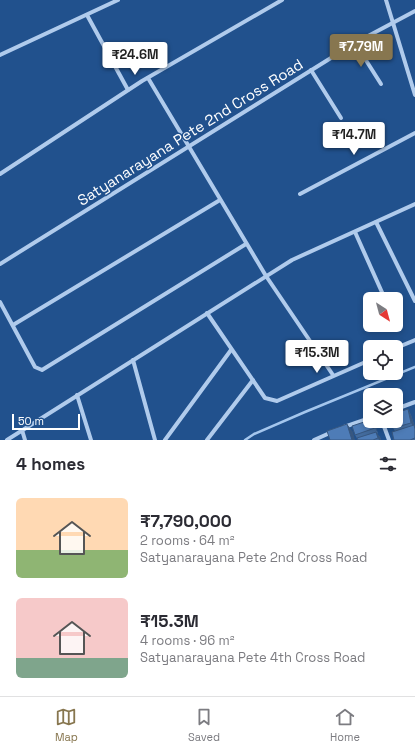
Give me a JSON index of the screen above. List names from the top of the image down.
{
  "streets": {
    "street": ["Satyanarayana Pete 2nd Cross Road"]
  },
  "scale_bar": "50 m",
  "north": "bottom right",
  "page": {
    "price": [
      "₹7.79M",
      "₹24.6M",
      "₹14.7M",
      "₹15.3M"
    ],
    "scale": "50 m",
    "heading": "4 homes",
    "list": [
      {
        "name": "₹7,790,000",
        "note": "2 rooms · 64 m² · Satyanarayana Pete 2nd Cross Road"
      },
      {
        "name": "₹15.3M",
        "note": "4 rooms · 96 m² · Satyanarayana Pete 4th Cross Road"
      }
    ],
    "tabs": ["Map", "Saved", "Home"]
  }
}
